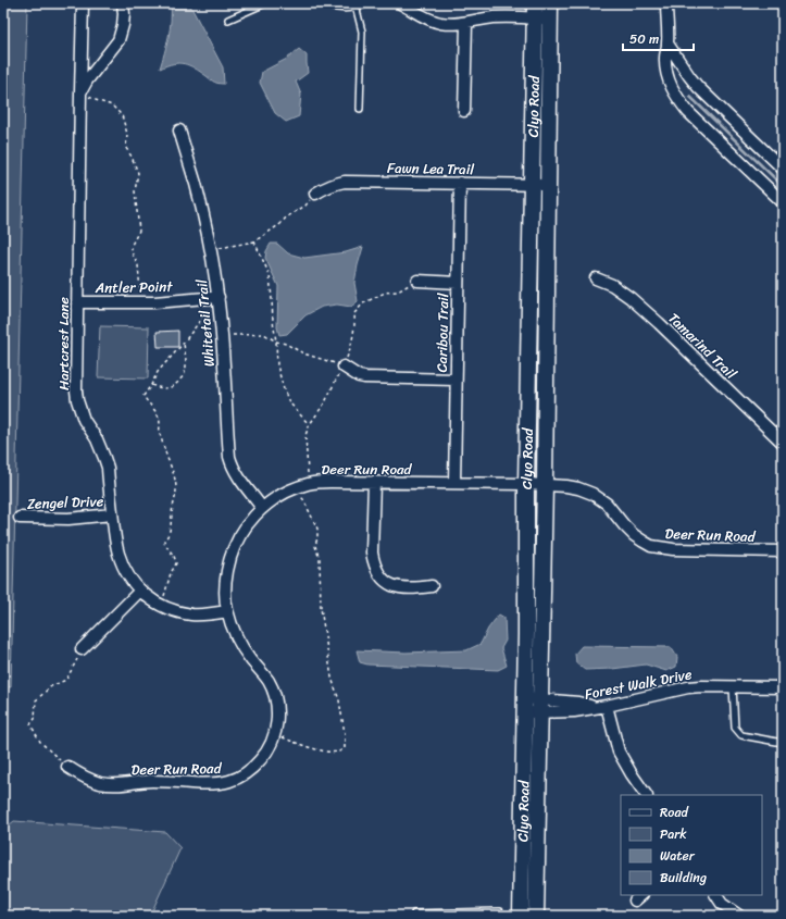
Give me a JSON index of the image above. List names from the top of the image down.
{
  "streets": {
    "street": [
      "Clyo Road",
      "Fawn Lea Trail",
      "Antler Point",
      "Whitetail Trail",
      "Caribou Trail",
      "Hartcrest Lane",
      "Tamarind Trail",
      "Deer Run Road",
      "Zengel Drive",
      "Forest Walk Drive"
    ]
  },
  "crossings": [
    ["Clyo Road", "Fawn Lea Trail"],
    ["Clyo Road", "Deer Run Road"],
    ["Clyo Road", "Forest Walk Drive"],
    ["Fawn Lea Trail", "Caribou Trail"],
    ["Antler Point", "Whitetail Trail"],
    ["Antler Point", "Hartcrest Lane"],
    ["Whitetail Trail", "Deer Run Road"],
    ["Caribou Trail", "Deer Run Road"],
    ["Hartcrest Lane", "Deer Run Road"],
    ["Hartcrest Lane", "Zengel Drive"]
  ],
  "legend": [
    "Road",
    "Park",
    "Water",
    "Building"
  ],
  "scale_bar": "50 m"
}
